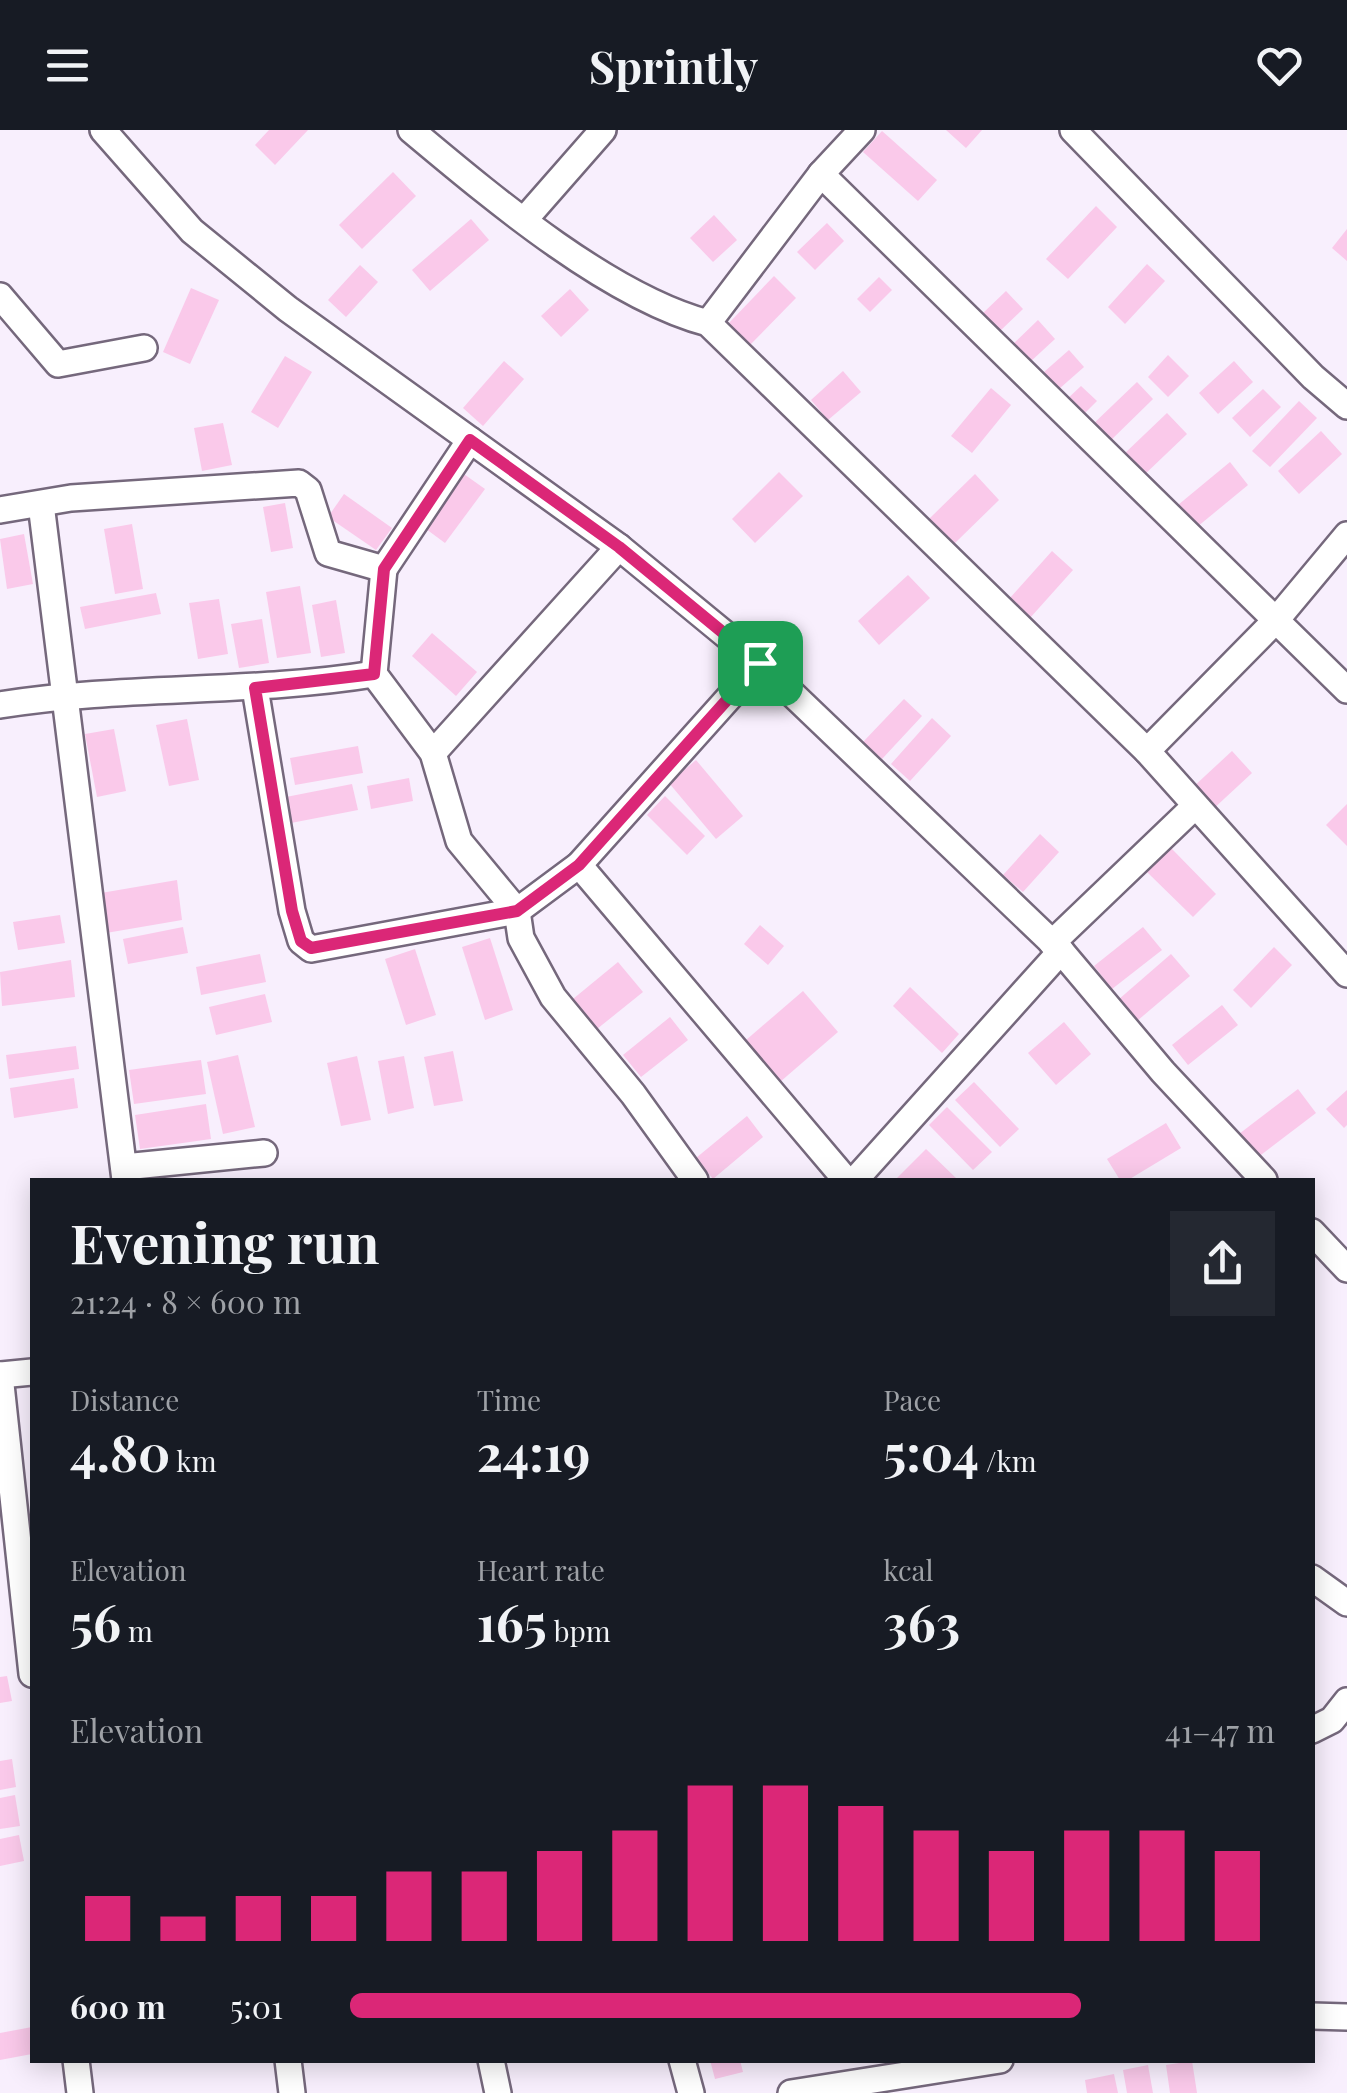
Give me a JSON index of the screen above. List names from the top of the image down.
{
  "page": {
    "header": "Sprintly",
    "heading": ["Evening run", "21:24 · 8 × 600 m"],
    "stats": [
      ["Distance", "4.80 km"],
      ["Time", "24:19"],
      ["Pace", "5:04 /km"],
      ["Elevation", "56 m"],
      ["Heart rate", "165 bpm"],
      ["kcal", "363"]
    ],
    "chart": ["Elevation", "41–47 m"],
    "list": [
      {
        "name": "600 m",
        "note": "5:01"
      }
    ]
  }
}
